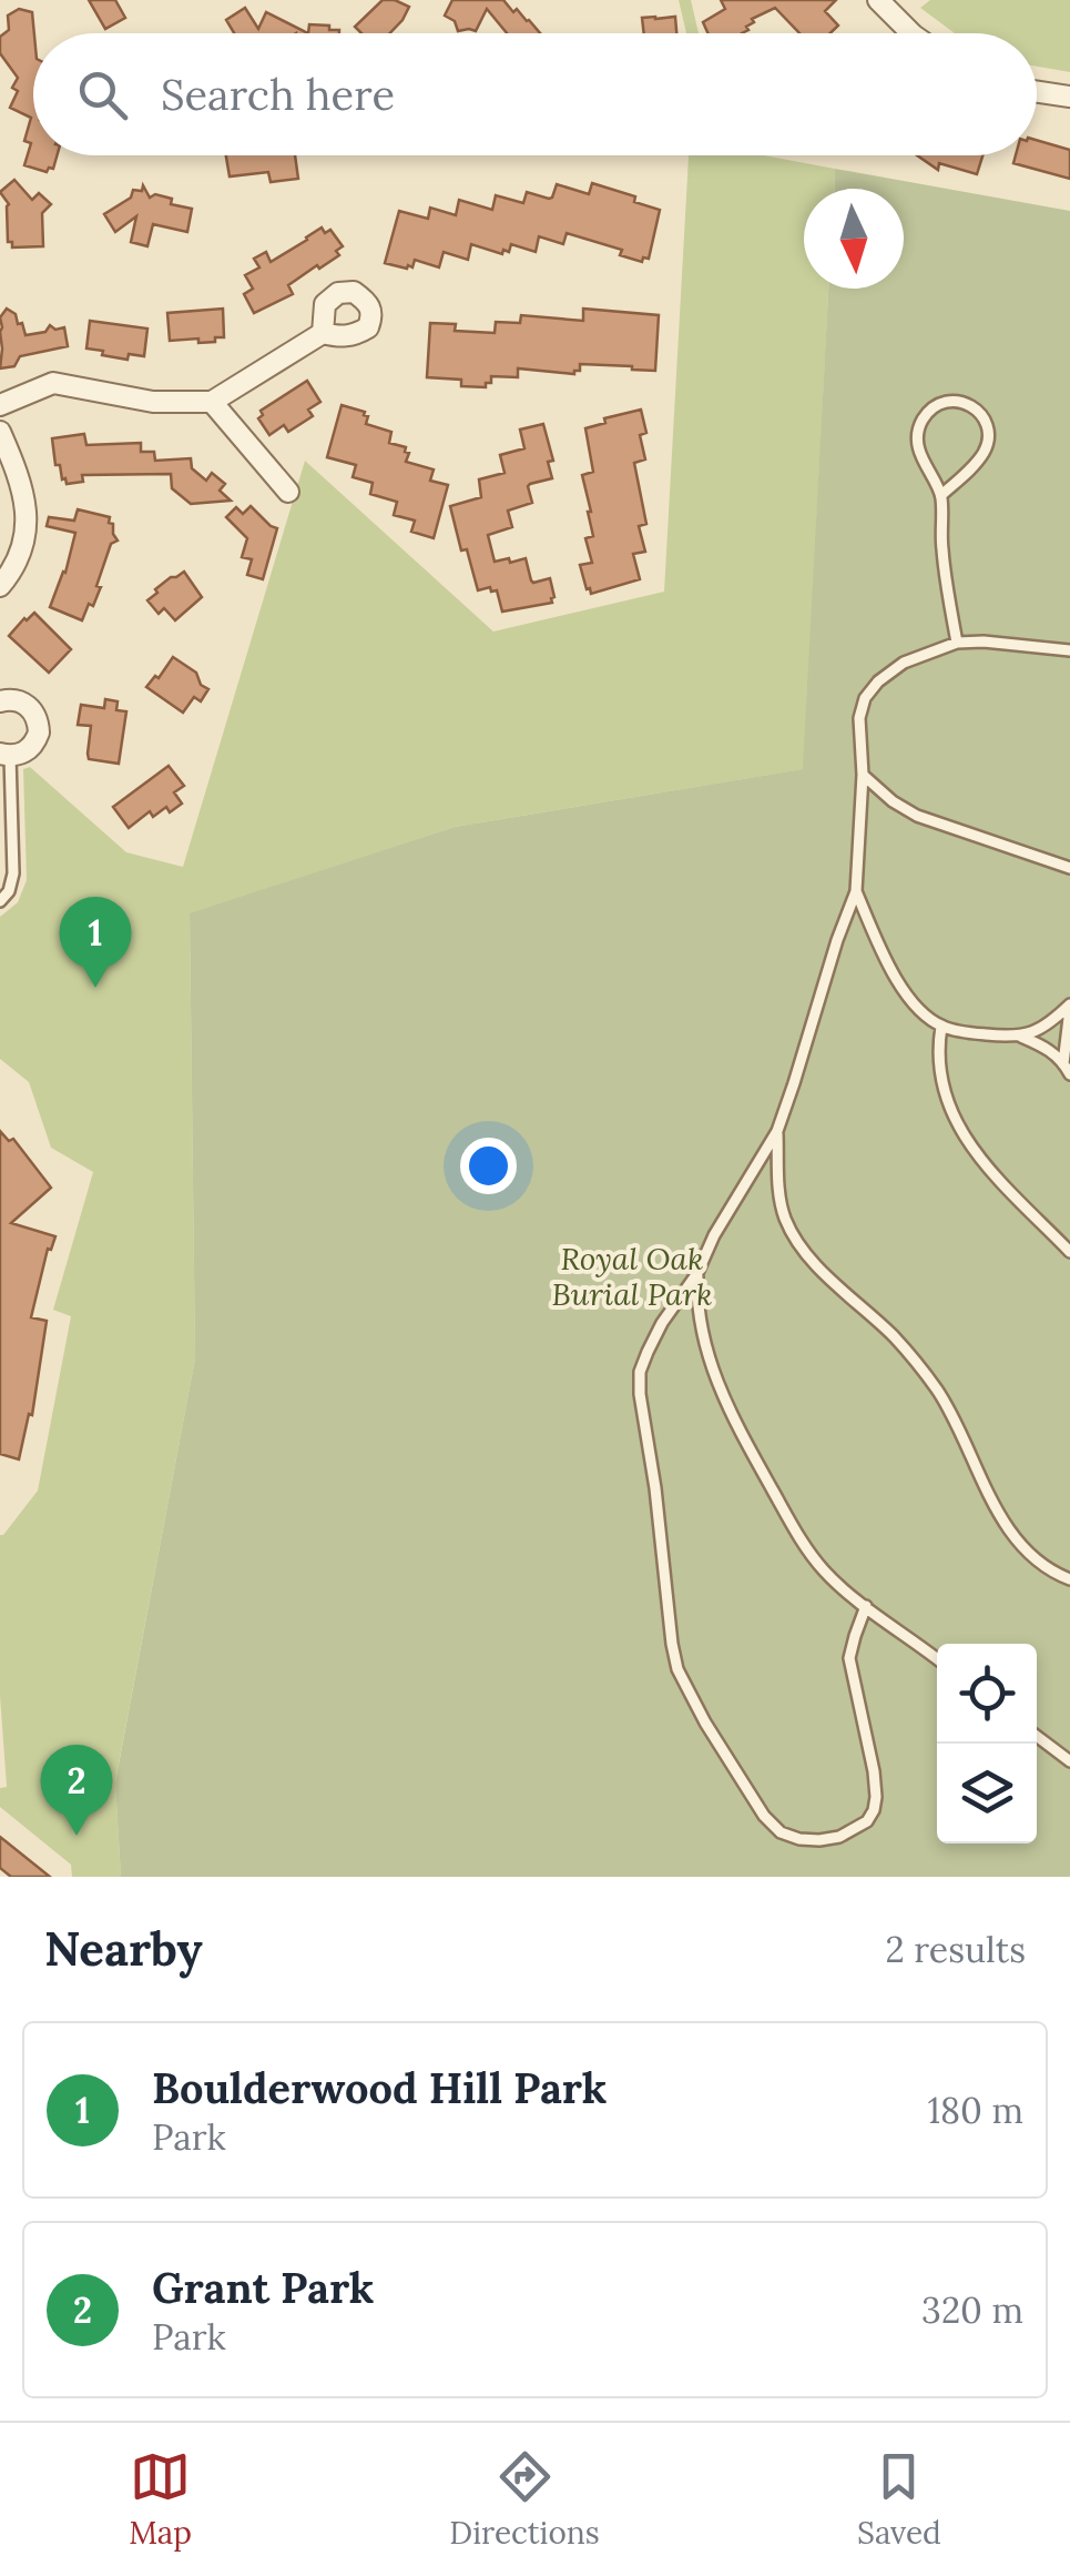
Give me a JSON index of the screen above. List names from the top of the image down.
{
  "parks": ["Royal Oak Burial Park"],
  "north": "bottom",
  "page": {
    "search": "Search here",
    "pins": ["1", "2"],
    "heading": ["Nearby", "2 results"],
    "list": [
      {
        "mark": "1",
        "name": "Boulderwood Hill Park",
        "note": "Park",
        "value": "180 m"
      },
      {
        "mark": "2",
        "name": "Grant Park",
        "note": "Park",
        "value": "320 m"
      }
    ],
    "nav": ["Map", "Directions", "Saved"]
  }
}
